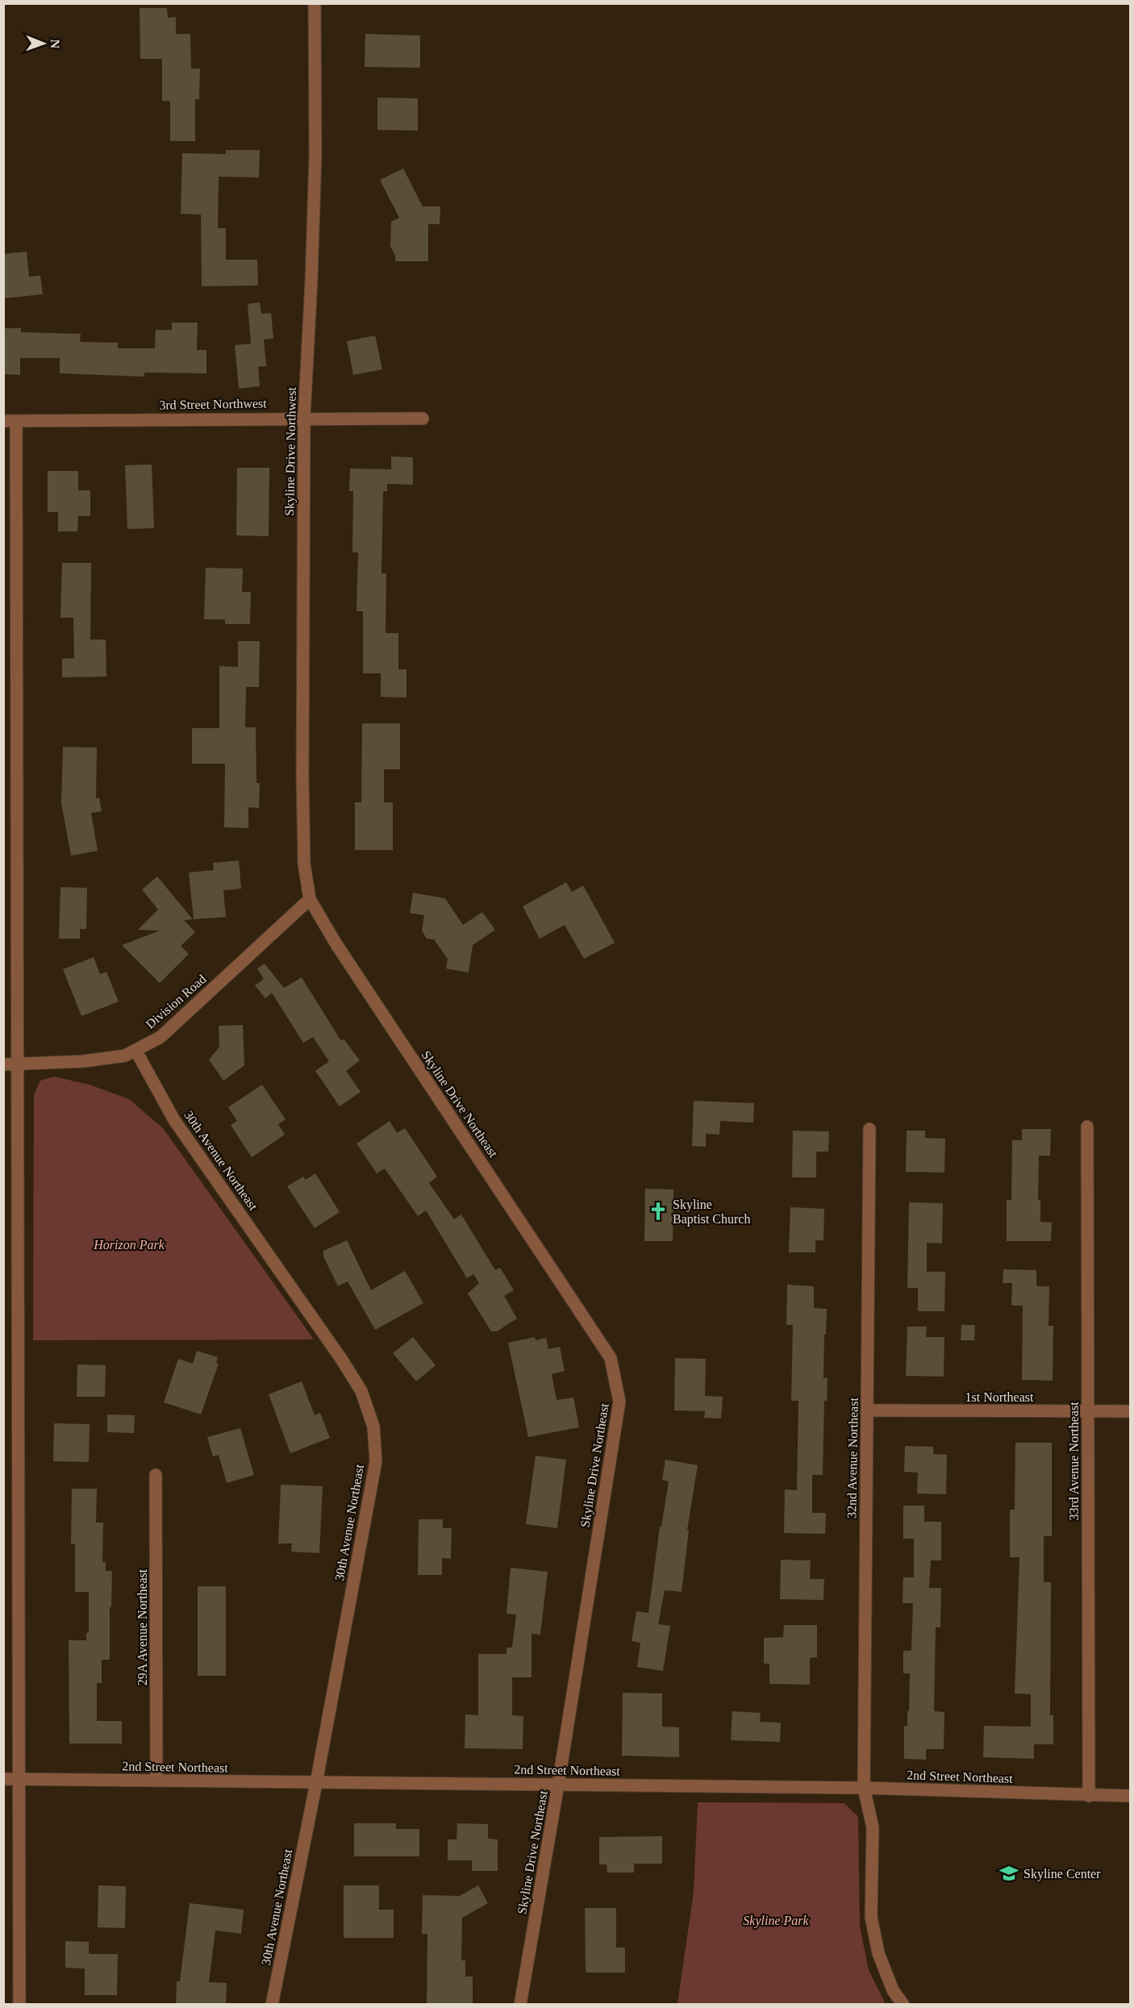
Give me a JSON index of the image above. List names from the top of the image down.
{
  "streets": {
    "street": [
      "3rd Street Northwest",
      "Skyline Drive Northwest",
      "Division Road",
      "Skyline Drive Northeast",
      "30th Avenue Northeast",
      "1st Northeast",
      "32nd Avenue Northeast",
      "33rd Avenue Northeast",
      "29A Avenue Northeast",
      "2nd Street Northeast"
    ]
  },
  "crossings": [
    ["3rd Street Northwest", "Skyline Drive Northwest"],
    ["Skyline Drive Northwest", "Division Road"],
    ["Skyline Drive Northwest", "Skyline Drive Northeast"],
    ["Division Road", "Skyline Drive Northeast"],
    ["Division Road", "30th Avenue Northeast"],
    ["Skyline Drive Northeast", "2nd Street Northeast"],
    ["30th Avenue Northeast", "2nd Street Northeast"],
    ["1st Northeast", "32nd Avenue Northeast"],
    ["1st Northeast", "33rd Avenue Northeast"],
    ["32nd Avenue Northeast", "2nd Street Northeast"],
    ["33rd Avenue Northeast", "2nd Street Northeast"],
    ["29A Avenue Northeast", "2nd Street Northeast"]
  ],
  "parks": ["Horizon Park", "Skyline Park"],
  "places": {
    "church": ["Skyline Baptist Church"],
    "school or university": ["Skyline Center"]
  },
  "north": "right"
}
